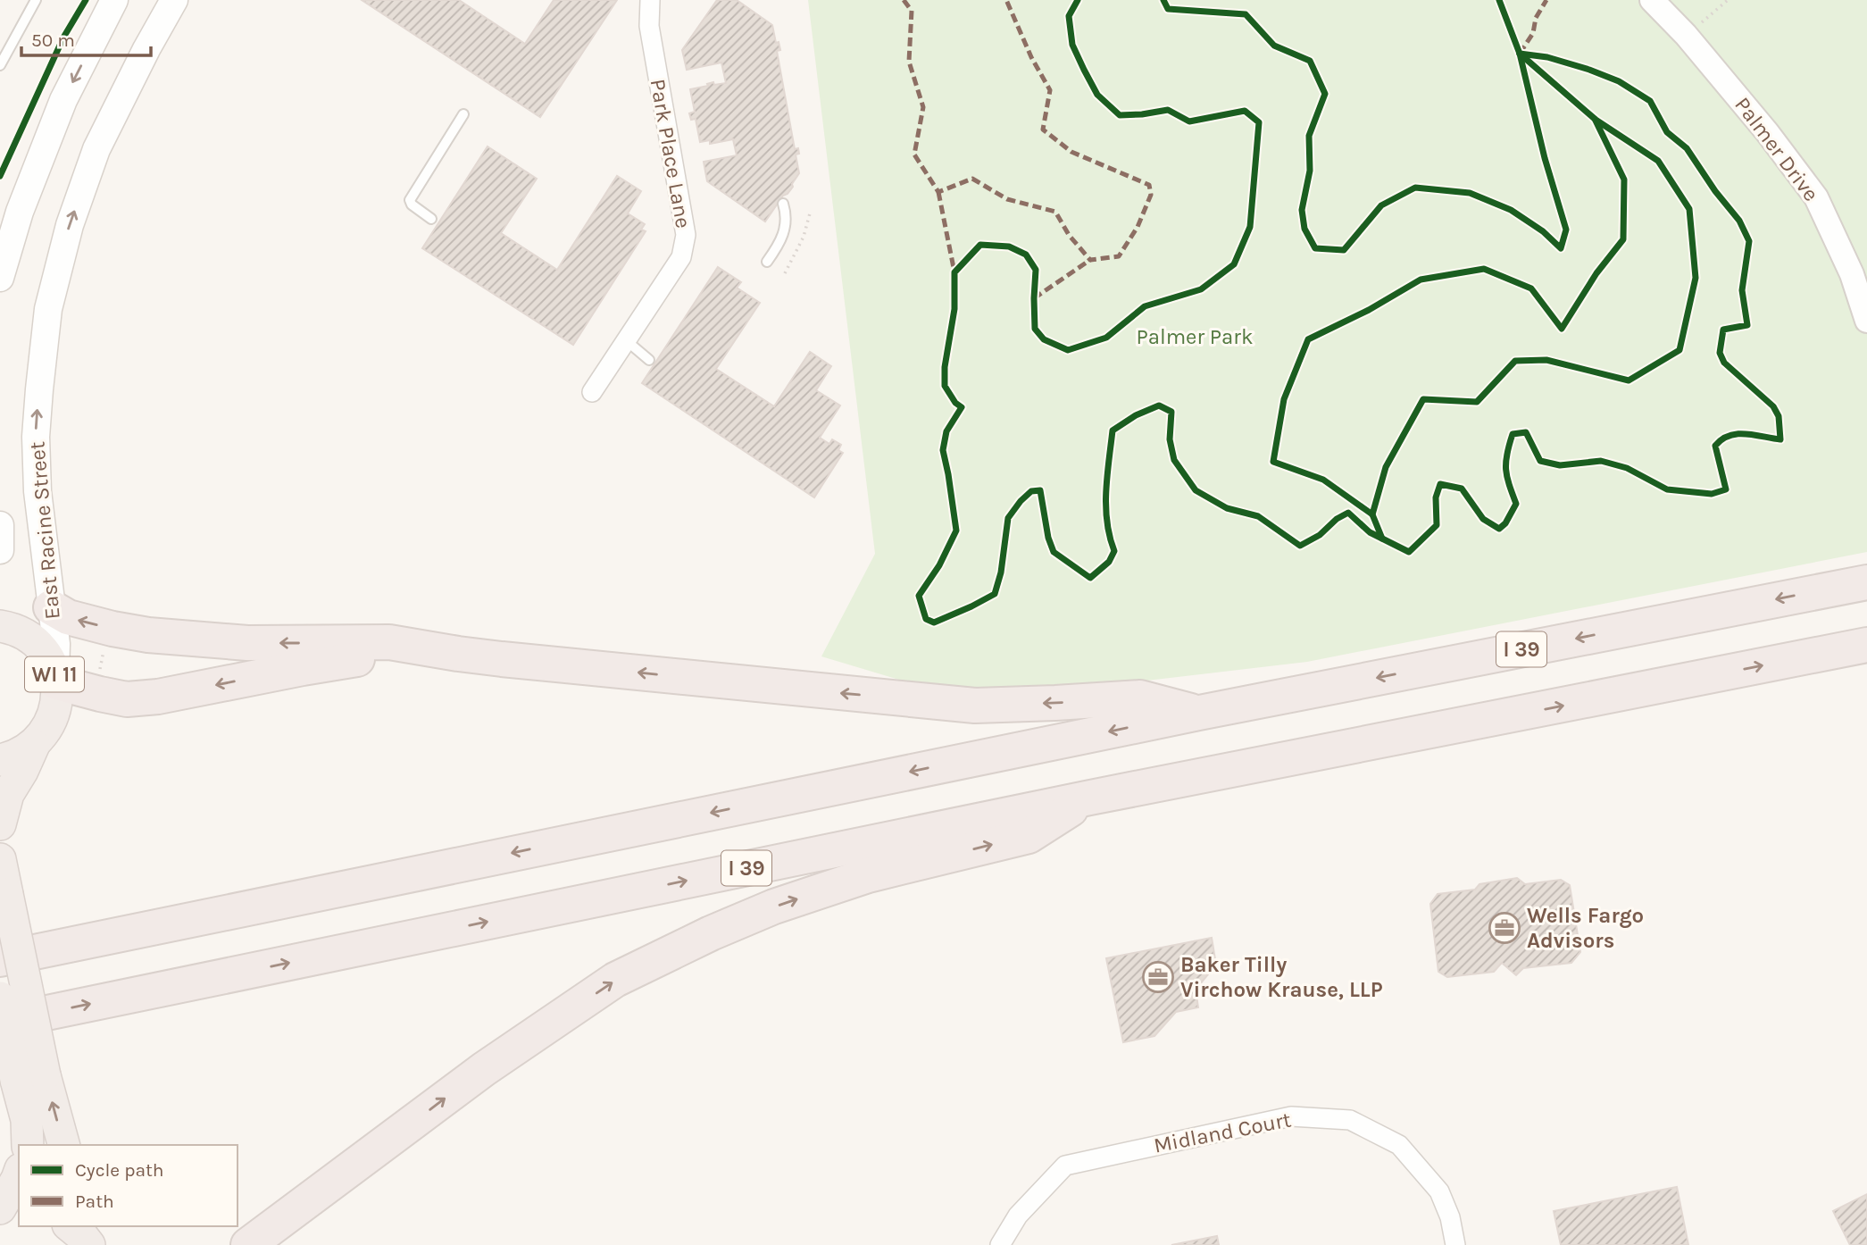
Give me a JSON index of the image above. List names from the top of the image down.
{
  "streets": {
    "highway": ["I 39", "WI 11"],
    "main road": ["East Racine Street"],
    "street": ["Palmer Drive", "Park Place Lane", "Midland Court"]
  },
  "crossings": [
    ["East Racine Street", "WI 11"]
  ],
  "parks": ["Palmer Park"],
  "places": {
    "office": ["Wells Fargo Advisors", "Baker Tilly Virchow Krause, LLP"]
  },
  "legend": ["Cycle path", "Path"],
  "scale_bar": "50 m"
}
